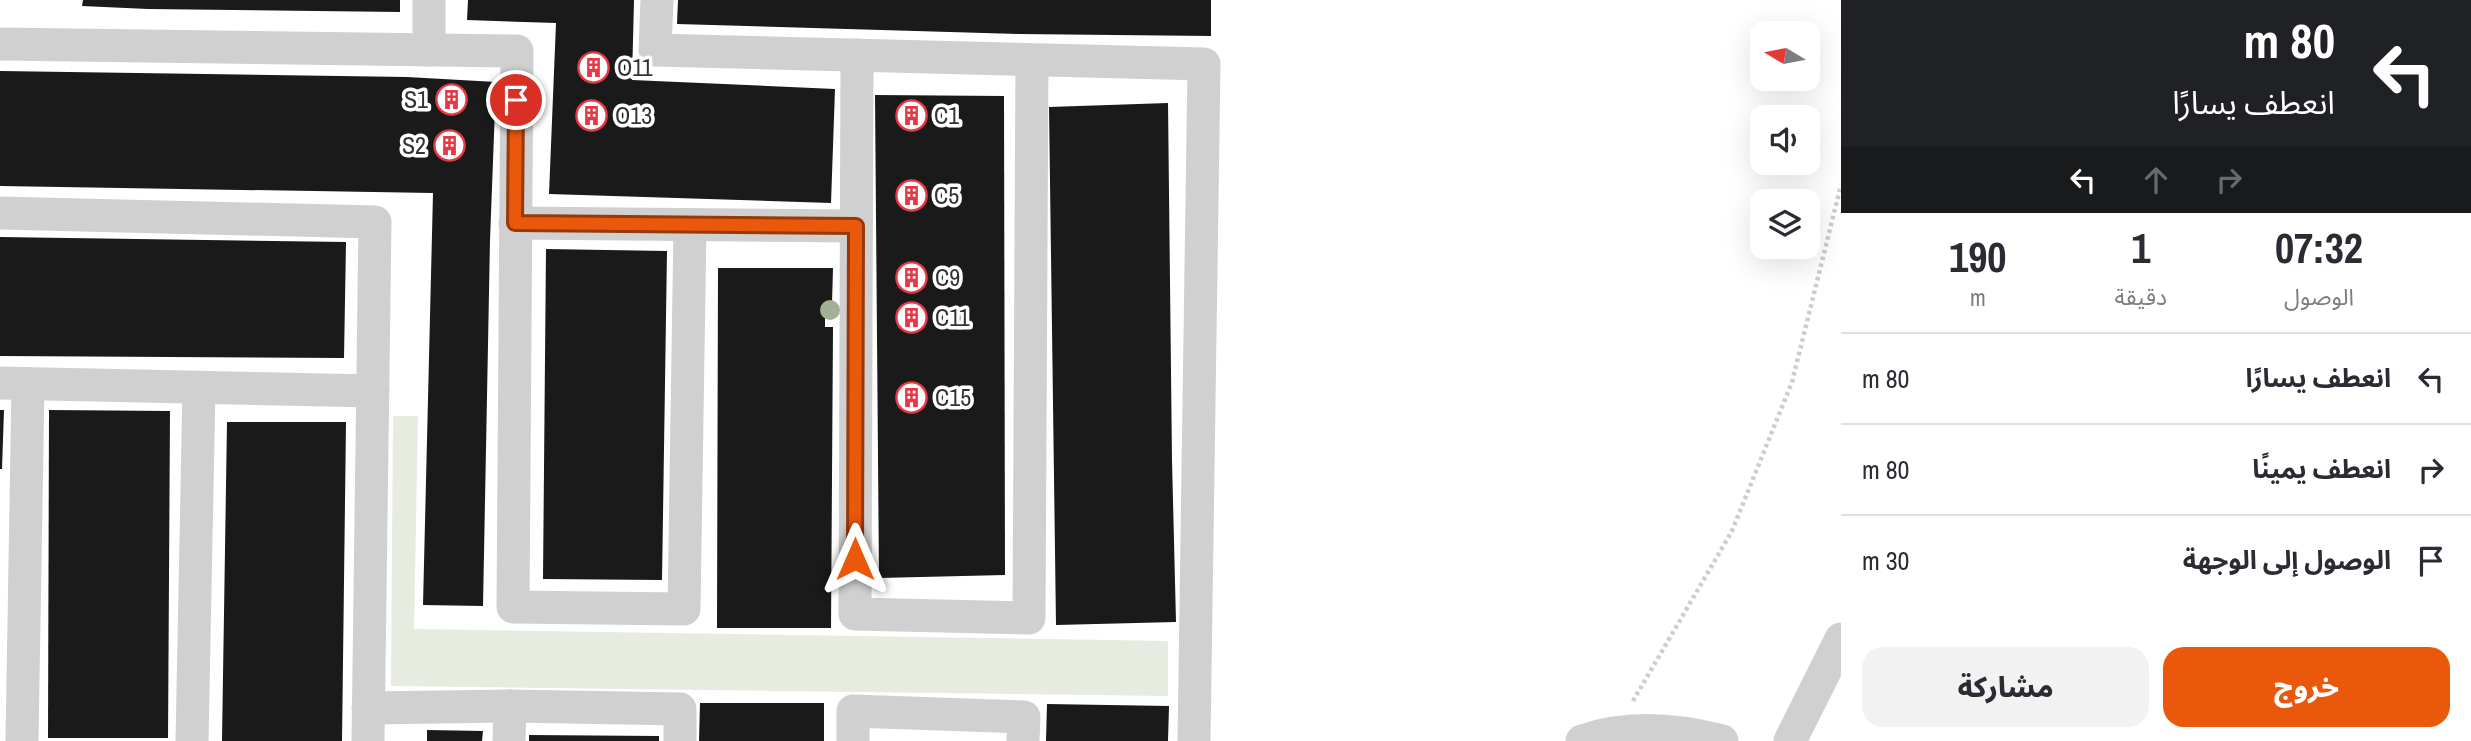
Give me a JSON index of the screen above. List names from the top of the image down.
{
  "places": {
    "building": [
      "O11",
      "S1",
      "O13",
      "C1",
      "S2",
      "C5",
      "C9",
      "C11",
      "C15"
    ]
  },
  "north": "left",
  "page": {
    "turn": ["80 m", "انعطف يسارًا"],
    "eta": [
      "07:32",
      "الوصول",
      "1",
      "دقيقة",
      "190",
      "m"
    ],
    "list": [
      {
        "name": "انعطف يسارًا",
        "value": "80 m"
      },
      {
        "name": "انعطف يمينًا",
        "value": "80 m"
      },
      {
        "name": "الوصول إلى الوجهة",
        "value": "30 m"
      }
    ],
    "buttons": ["خروج", "مشاركة"]
  }
}
